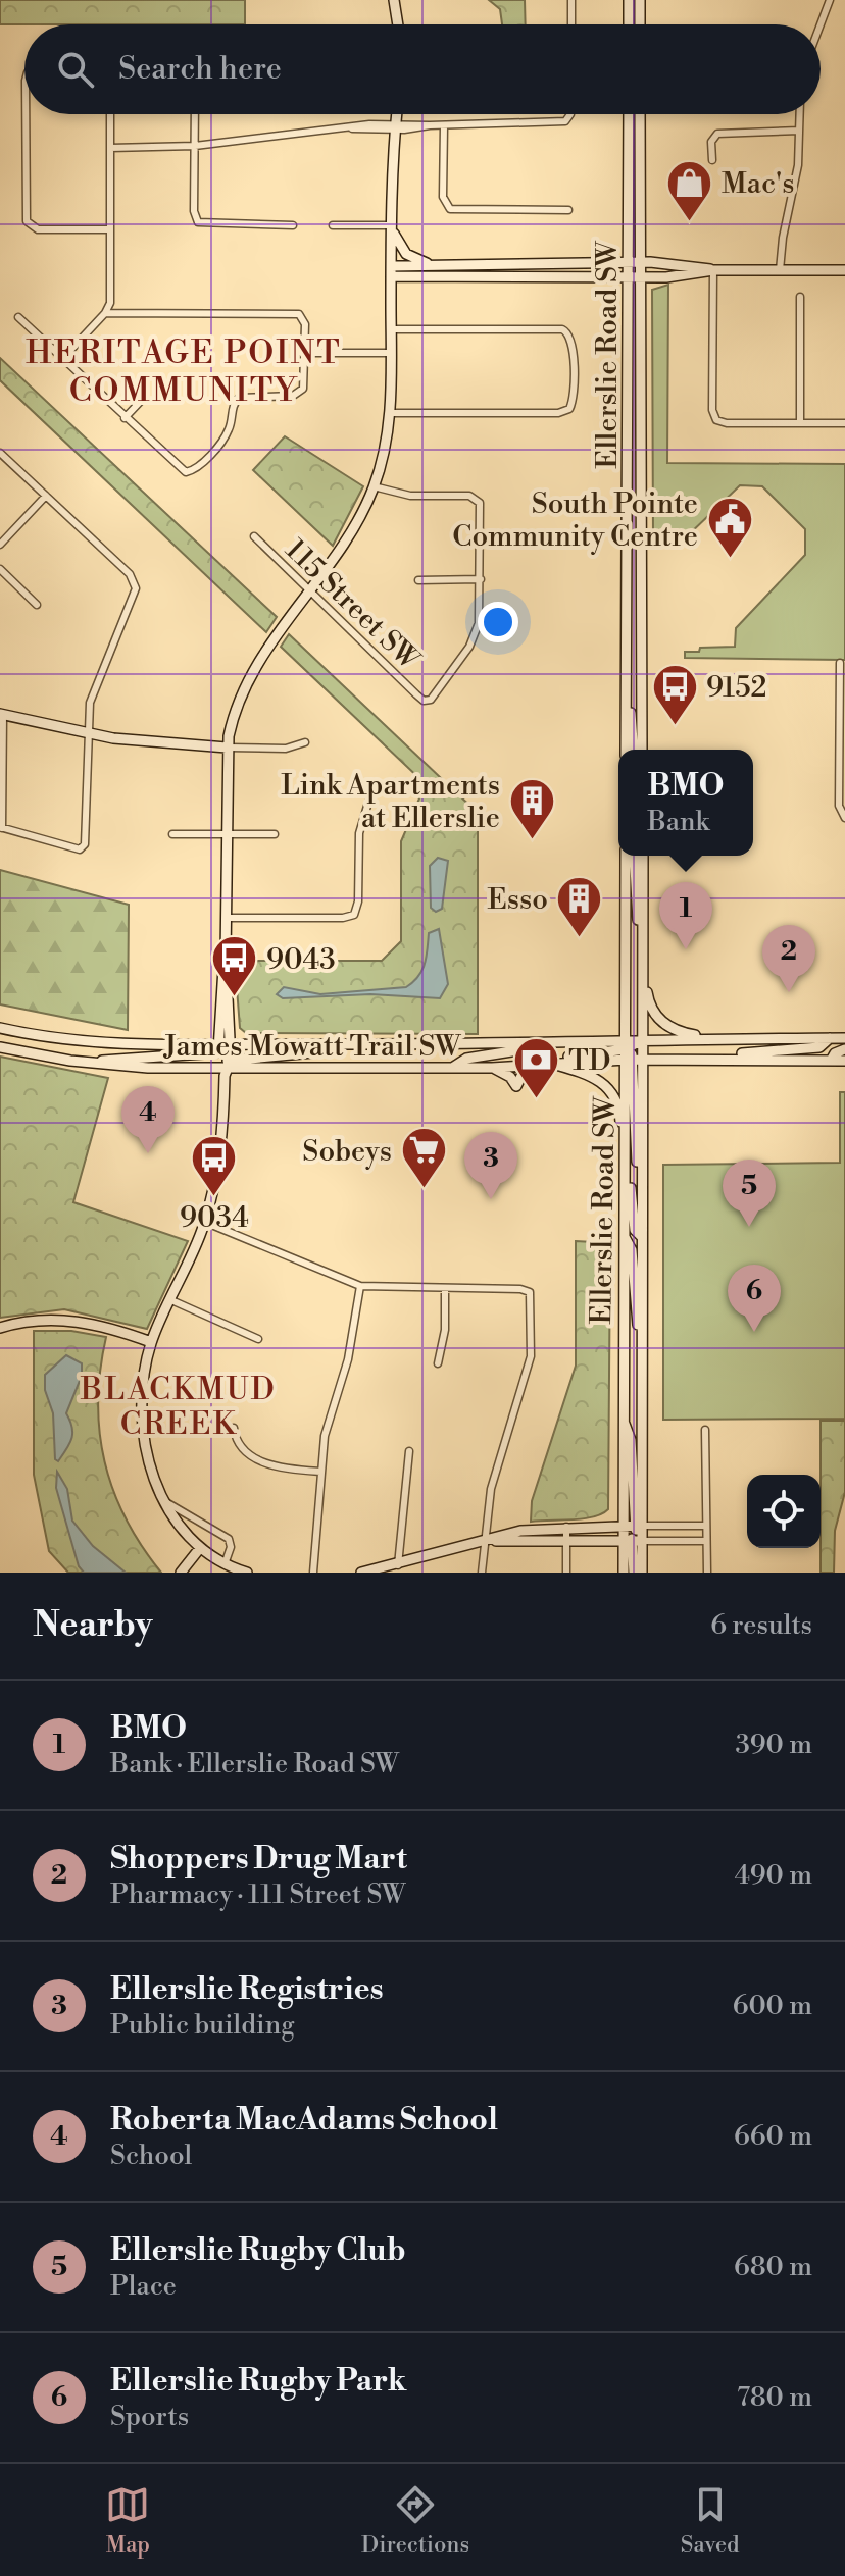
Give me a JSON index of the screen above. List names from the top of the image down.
{
  "streets": {
    "main road": ["Ellerslie Road SW", "James Mowatt Trail SW"],
    "street": ["115 Street SW"]
  },
  "crossings": [
    ["Ellerslie Road SW", "James Mowatt Trail SW"]
  ],
  "districts": ["HERITAGE POINT COMMUNITY", "BLACKMUD CREEK"],
  "places": {
    "shop": ["Mac's"],
    "public building": ["South Pointe Community Centre"],
    "bus stop": ["9152", "9043", "9034"],
    "building": ["Link Apartments at Ellerslie", "Esso"],
    "bank": ["TD"],
    "supermarket": ["Sobeys"]
  },
  "page": {
    "search": "Search here",
    "popup": ["BMO", "Bank"],
    "pins": [
      "1",
      "2",
      "4",
      "3",
      "5",
      "6"
    ],
    "heading": ["Nearby", "6 results"],
    "list": [
      {
        "mark": "1",
        "name": "BMO",
        "note": "Bank · Ellerslie Road SW",
        "value": "390 m"
      },
      {
        "mark": "2",
        "name": "Shoppers Drug Mart",
        "note": "Pharmacy · 111 Street SW",
        "value": "490 m"
      },
      {
        "mark": "3",
        "name": "Ellerslie Registries",
        "note": "Public building",
        "value": "600 m"
      },
      {
        "mark": "4",
        "name": "Roberta MacAdams School",
        "note": "School",
        "value": "660 m"
      },
      {
        "mark": "5",
        "name": "Ellerslie Rugby Club",
        "note": "Place",
        "value": "680 m"
      },
      {
        "mark": "6",
        "name": "Ellerslie Rugby Park",
        "note": "Sports",
        "value": "780 m"
      }
    ],
    "nav": ["Map", "Directions", "Saved"]
  }
}
